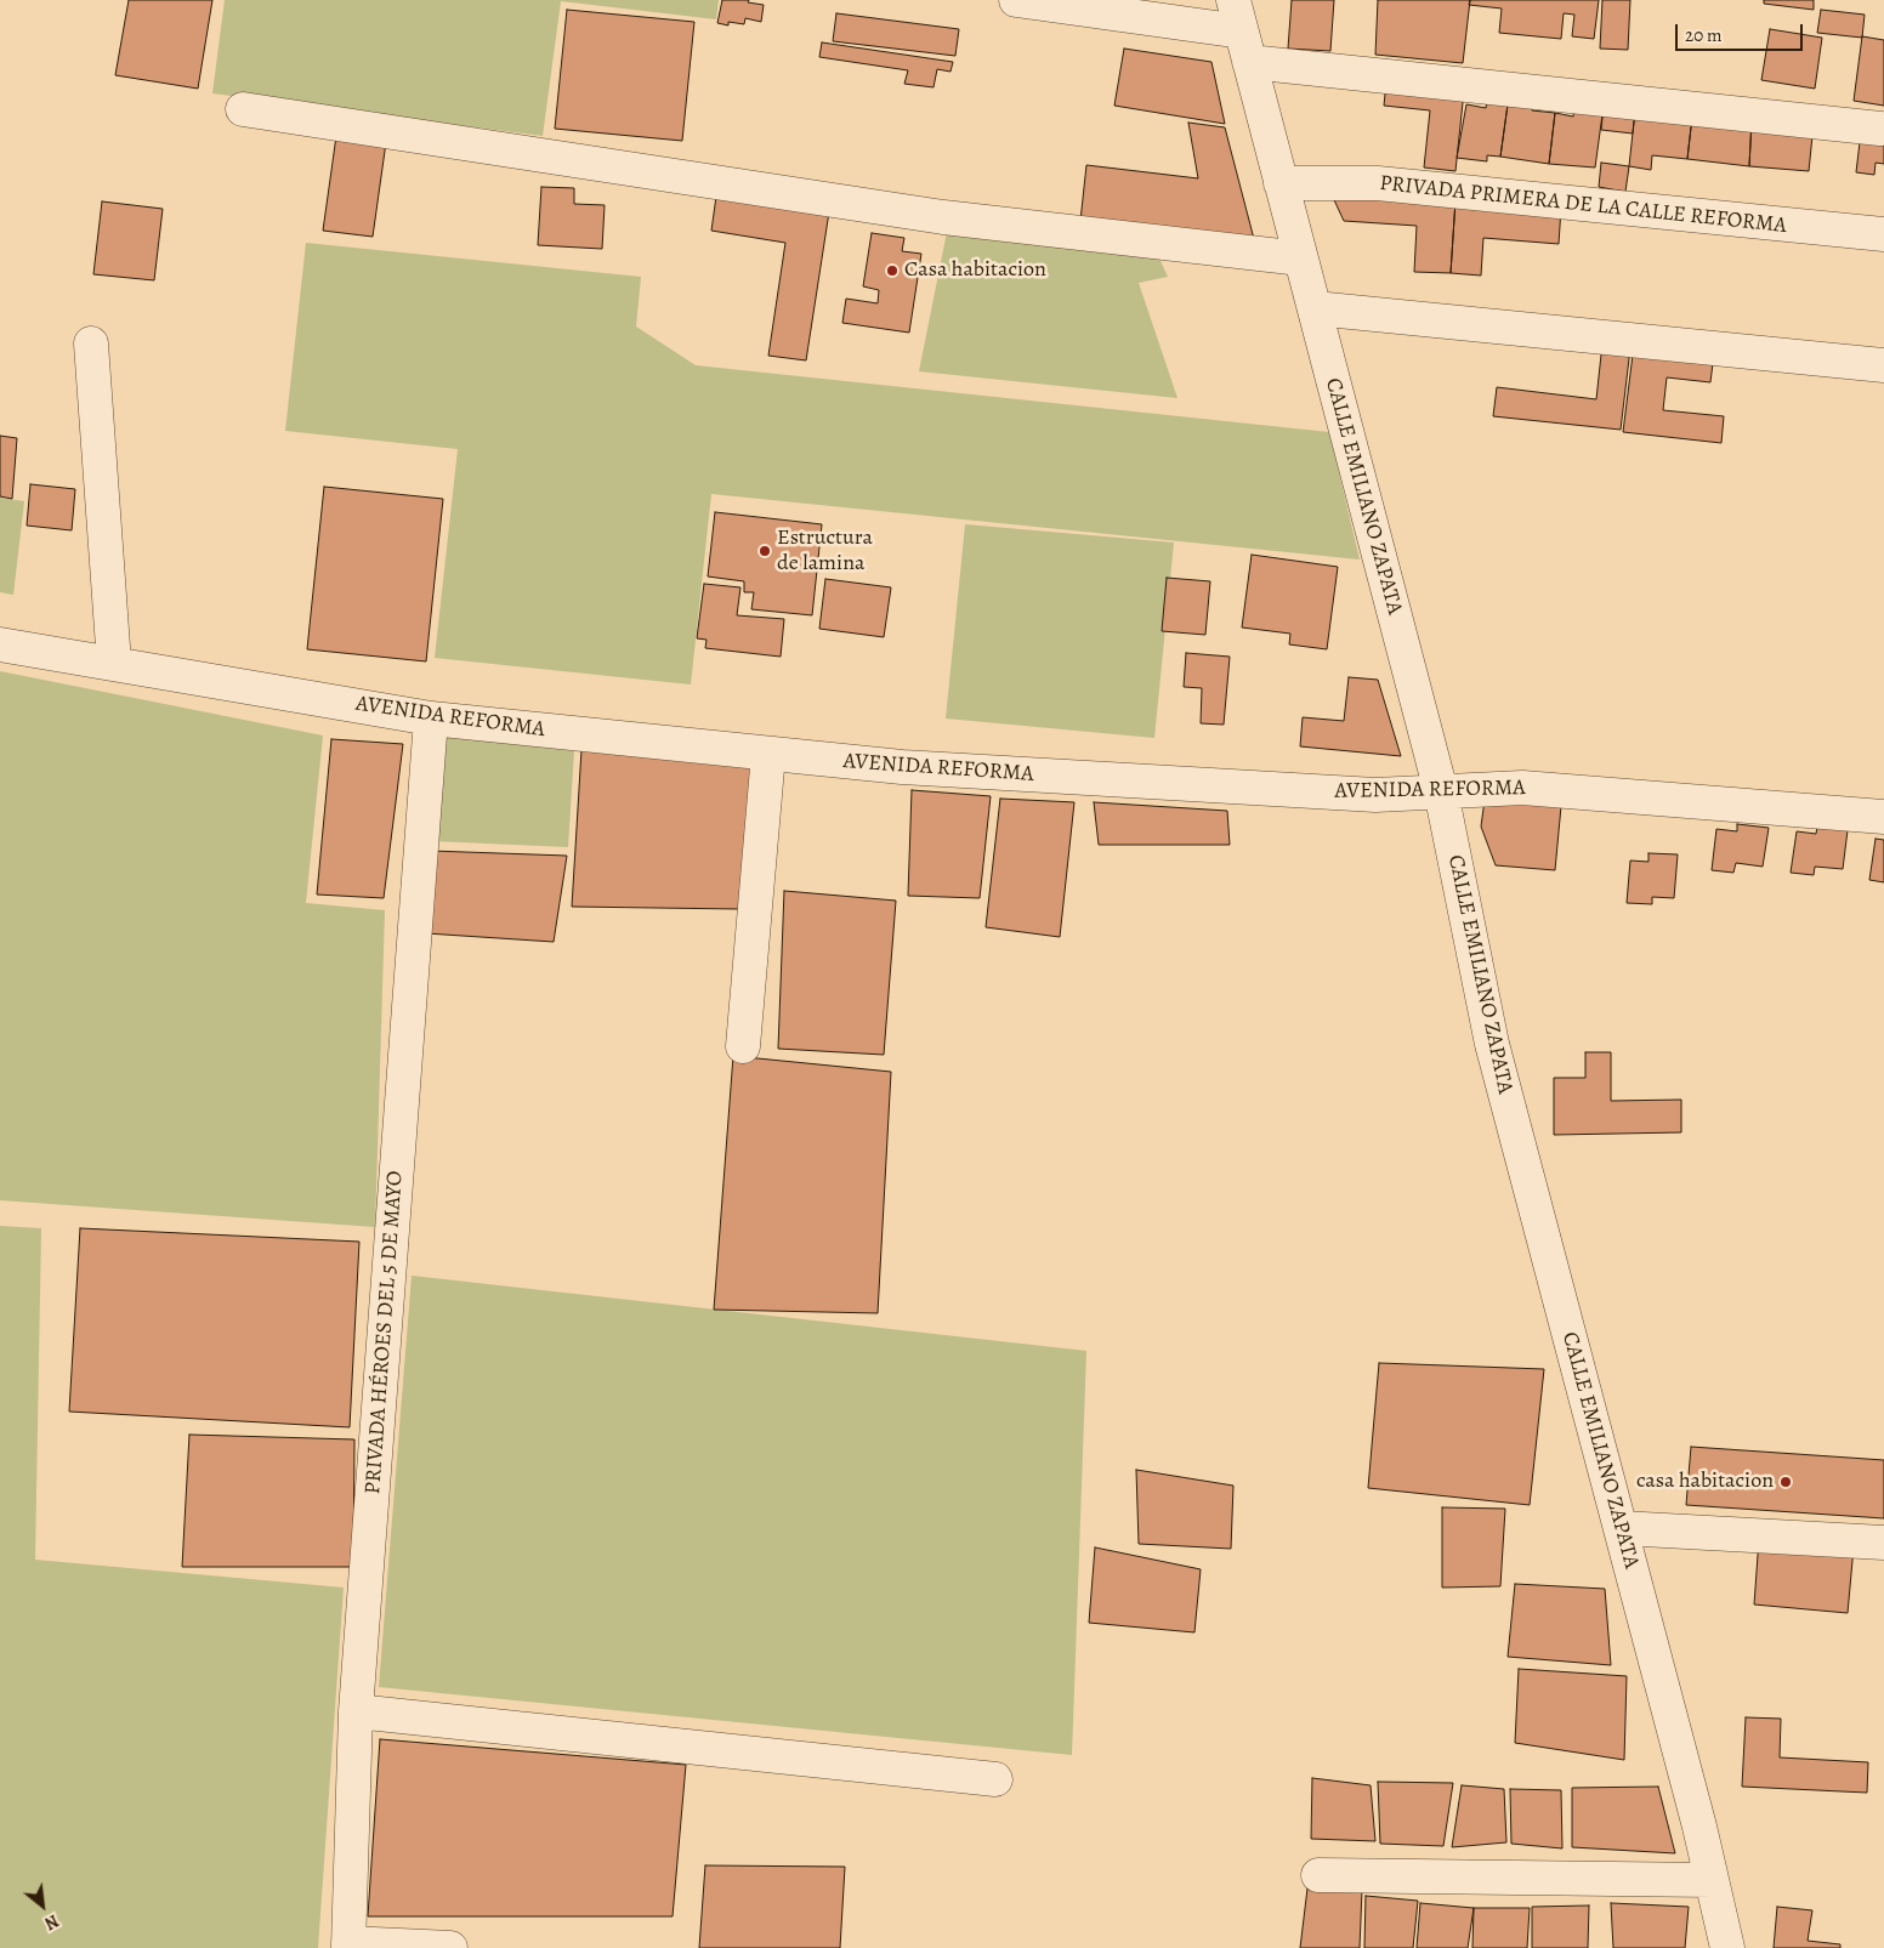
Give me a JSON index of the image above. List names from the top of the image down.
{
  "streets": {
    "street": [
      "PRIVADA PRIMERA DE LA CALLE REFORMA",
      "CALLE EMILIANO ZAPATA",
      "AVENIDA REFORMA",
      "PRIVADA HÉROES DEL 5 DE MAYO"
    ]
  },
  "crossings": [
    ["PRIVADA PRIMERA DE LA CALLE REFORMA", "CALLE EMILIANO ZAPATA"],
    ["CALLE EMILIANO ZAPATA", "AVENIDA REFORMA"],
    ["AVENIDA REFORMA", "PRIVADA HÉROES DEL 5 DE MAYO"]
  ],
  "places": ["Casa habitacion", "Estructura de lamina", "casa habitacion"],
  "scale_bar": "20 m",
  "north": "bottom right"
}
